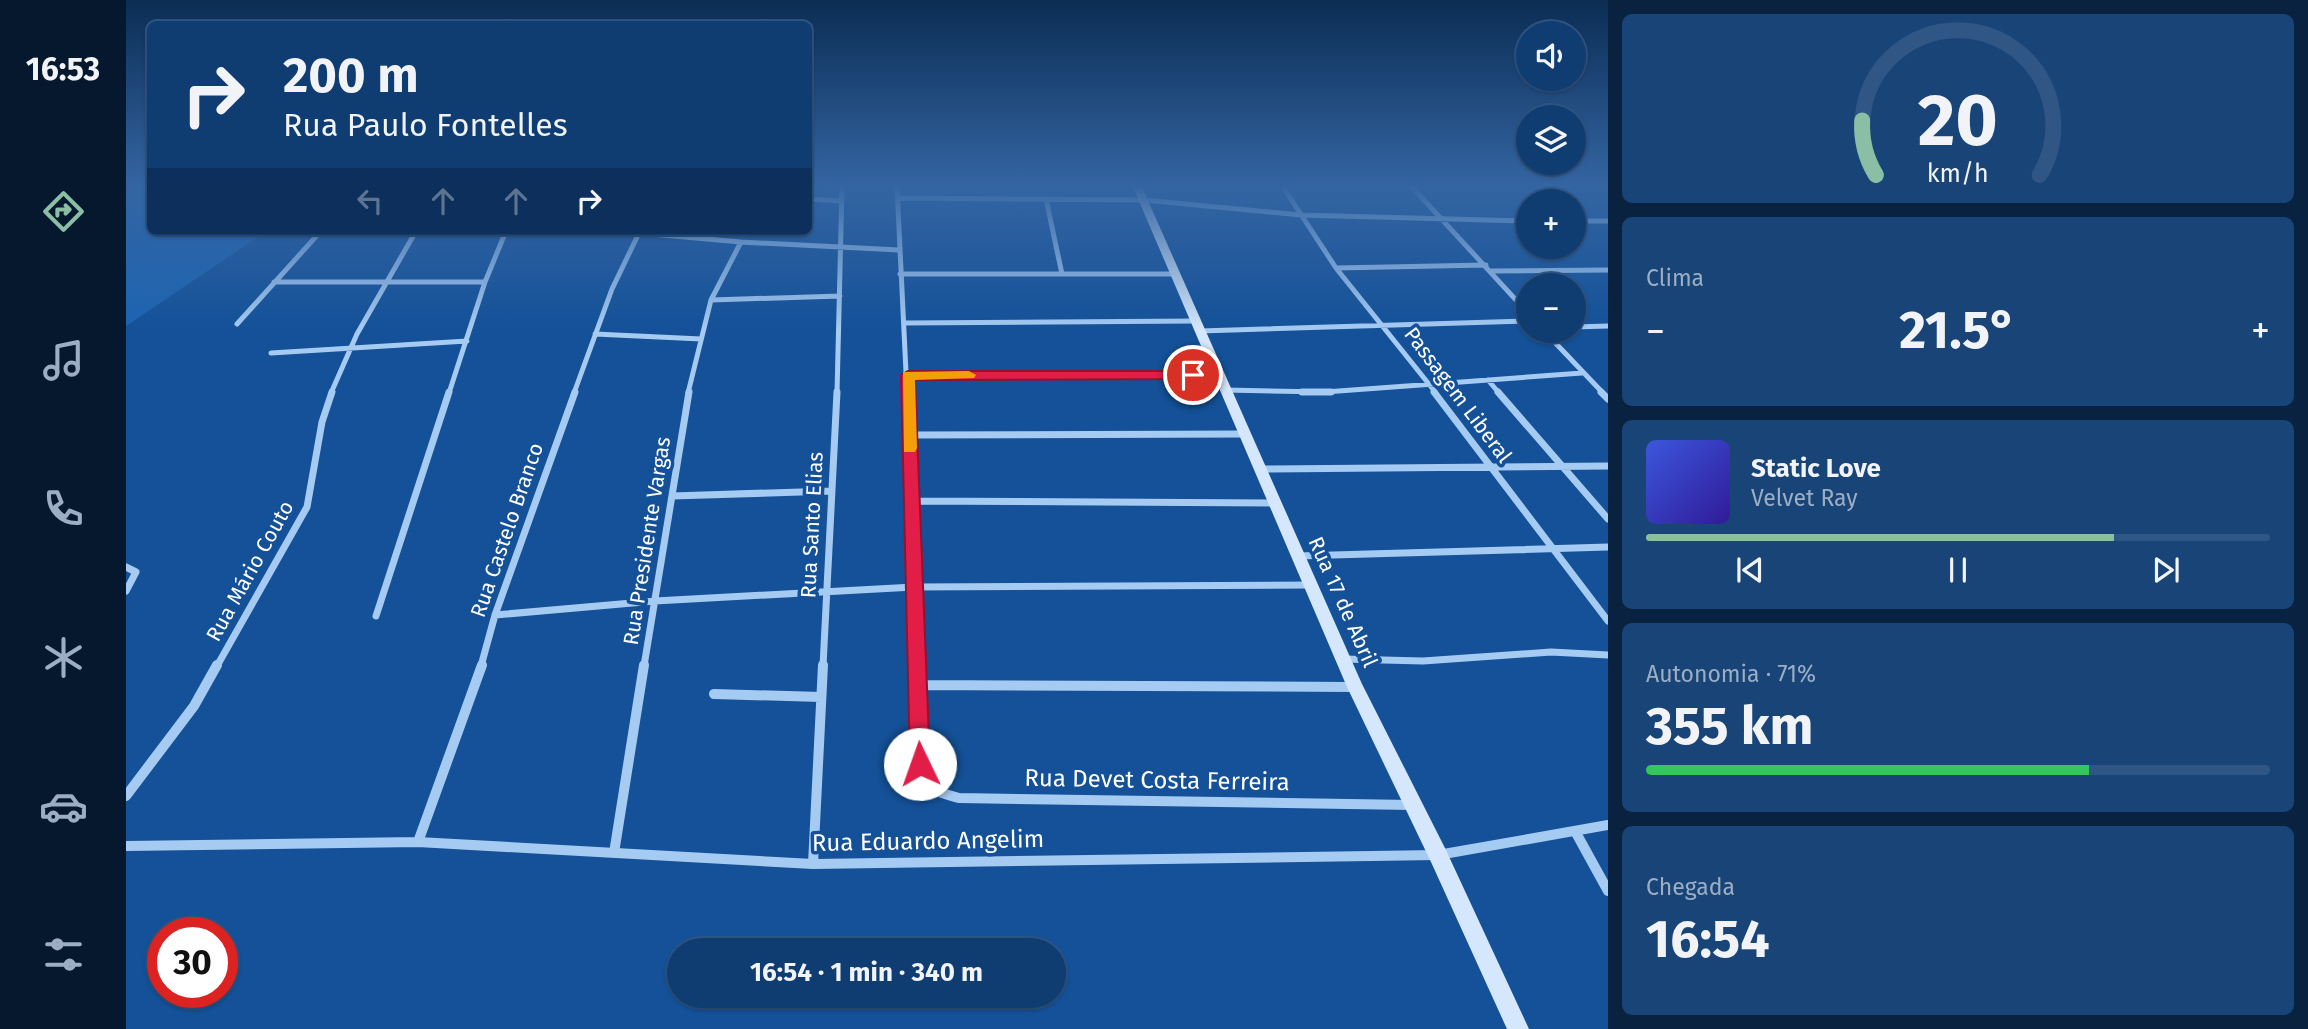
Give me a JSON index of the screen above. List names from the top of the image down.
{
  "streets": {
    "street": [
      "Passagem Liberal",
      "Rua Santo Elias",
      "Rua Castelo Branco",
      "Rua Presidente Vargas",
      "Rua Mário Couto",
      "Rua 17 de Abril",
      "Rua Devet Costa Ferreira",
      "Rua Eduardo Angelim"
    ]
  },
  "crossings": [
    ["Rua Santo Elias", "Rua Eduardo Angelim"],
    ["Rua Castelo Branco", "Rua Eduardo Angelim"],
    ["Rua Presidente Vargas", "Rua Eduardo Angelim"],
    ["Rua 17 de Abril", "Rua Devet Costa Ferreira"],
    ["Rua 17 de Abril", "Rua Eduardo Angelim"]
  ],
  "page": {
    "tabs": "16:53",
    "map_buttons": ["+", "−"],
    "turn": ["200 m", "Rua Paulo Fontelles"],
    "tile": [
      "Clima",
      ["Autonomia · 71%", "355 km"],
      ["Chegada", "16:54"]
    ],
    "heat": ["−", "21.5°", "+"],
    "song": ["Static Love", "Velvet Ray"],
    "limit": "30",
    "trip": "16:54 · 1 min · 340 m",
    "gauge": ["20", "km/h"]
  }
}
